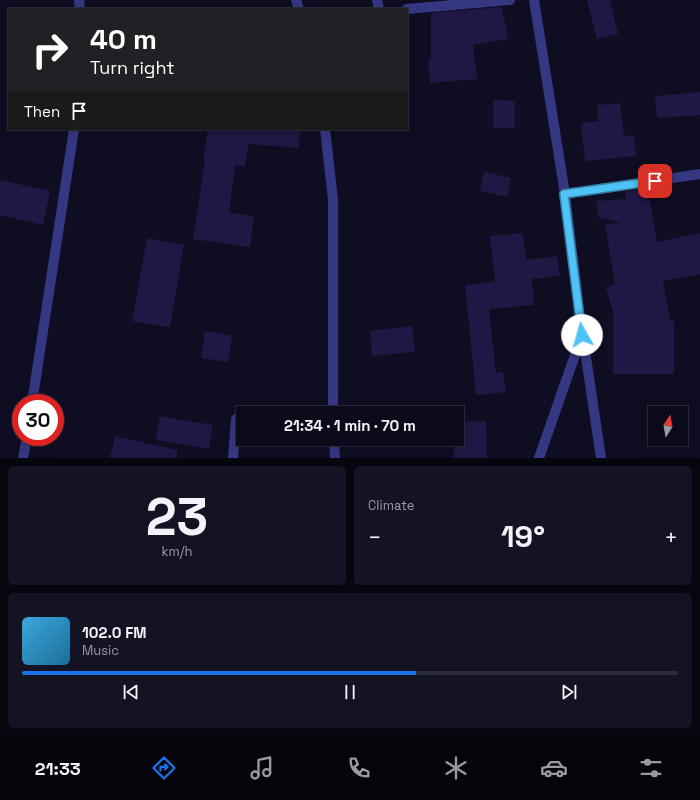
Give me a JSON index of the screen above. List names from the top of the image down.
{
  "north": "top",
  "page": {
    "turn": ["40 m", "Turn right"],
    "then": "Then",
    "limit": "30",
    "trip": "21:34 · 1 min · 70 m",
    "tile": [
      ["23", "km/h"],
      "Climate"
    ],
    "heat": ["−", "19°", "+"],
    "song": ["102.0 FM", "Music"],
    "tabs": "21:33"
  }
}
